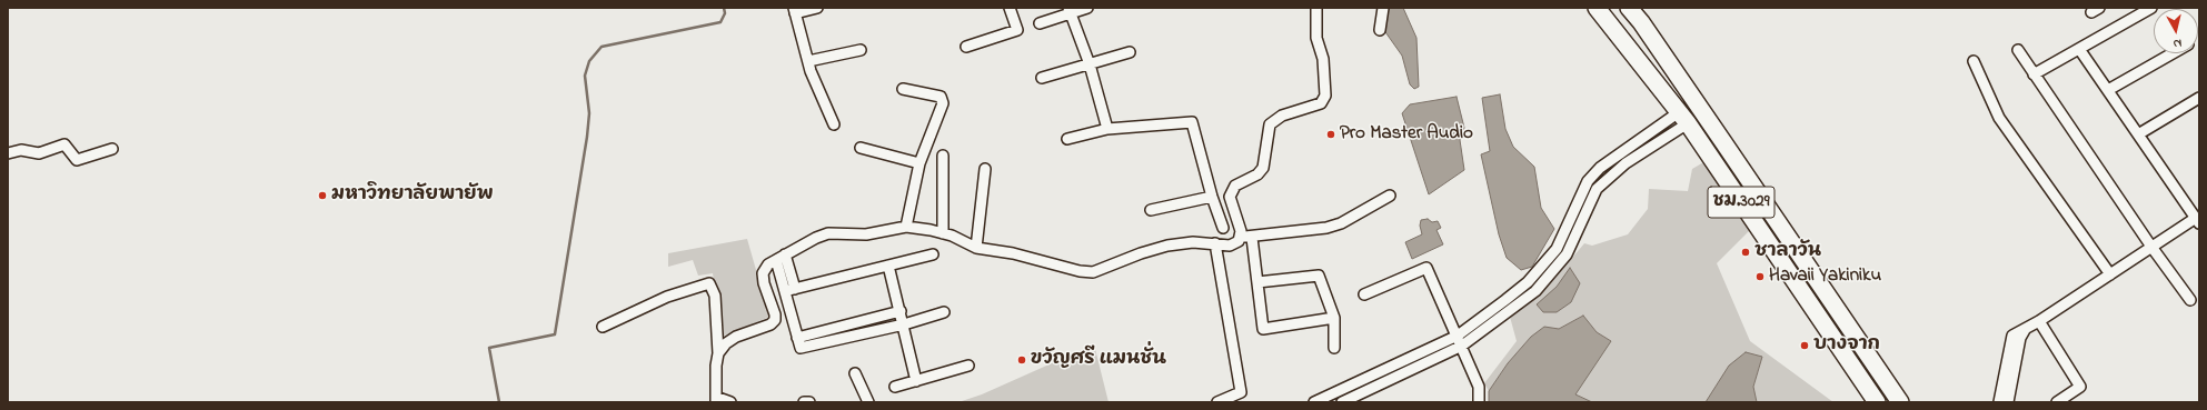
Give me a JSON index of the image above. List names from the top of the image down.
{
  "streets": {
    "main road": ["ชม.3029"]
  },
  "places": [
    "Pro Master Audio",
    "มหาวิทยาลัยพายัพ",
    "ชาลาวัน",
    "Havaii Yakiniku",
    "บางจาก",
    "ขวัญศรี แมนชั่น"
  ],
  "north": "bottom"
}
